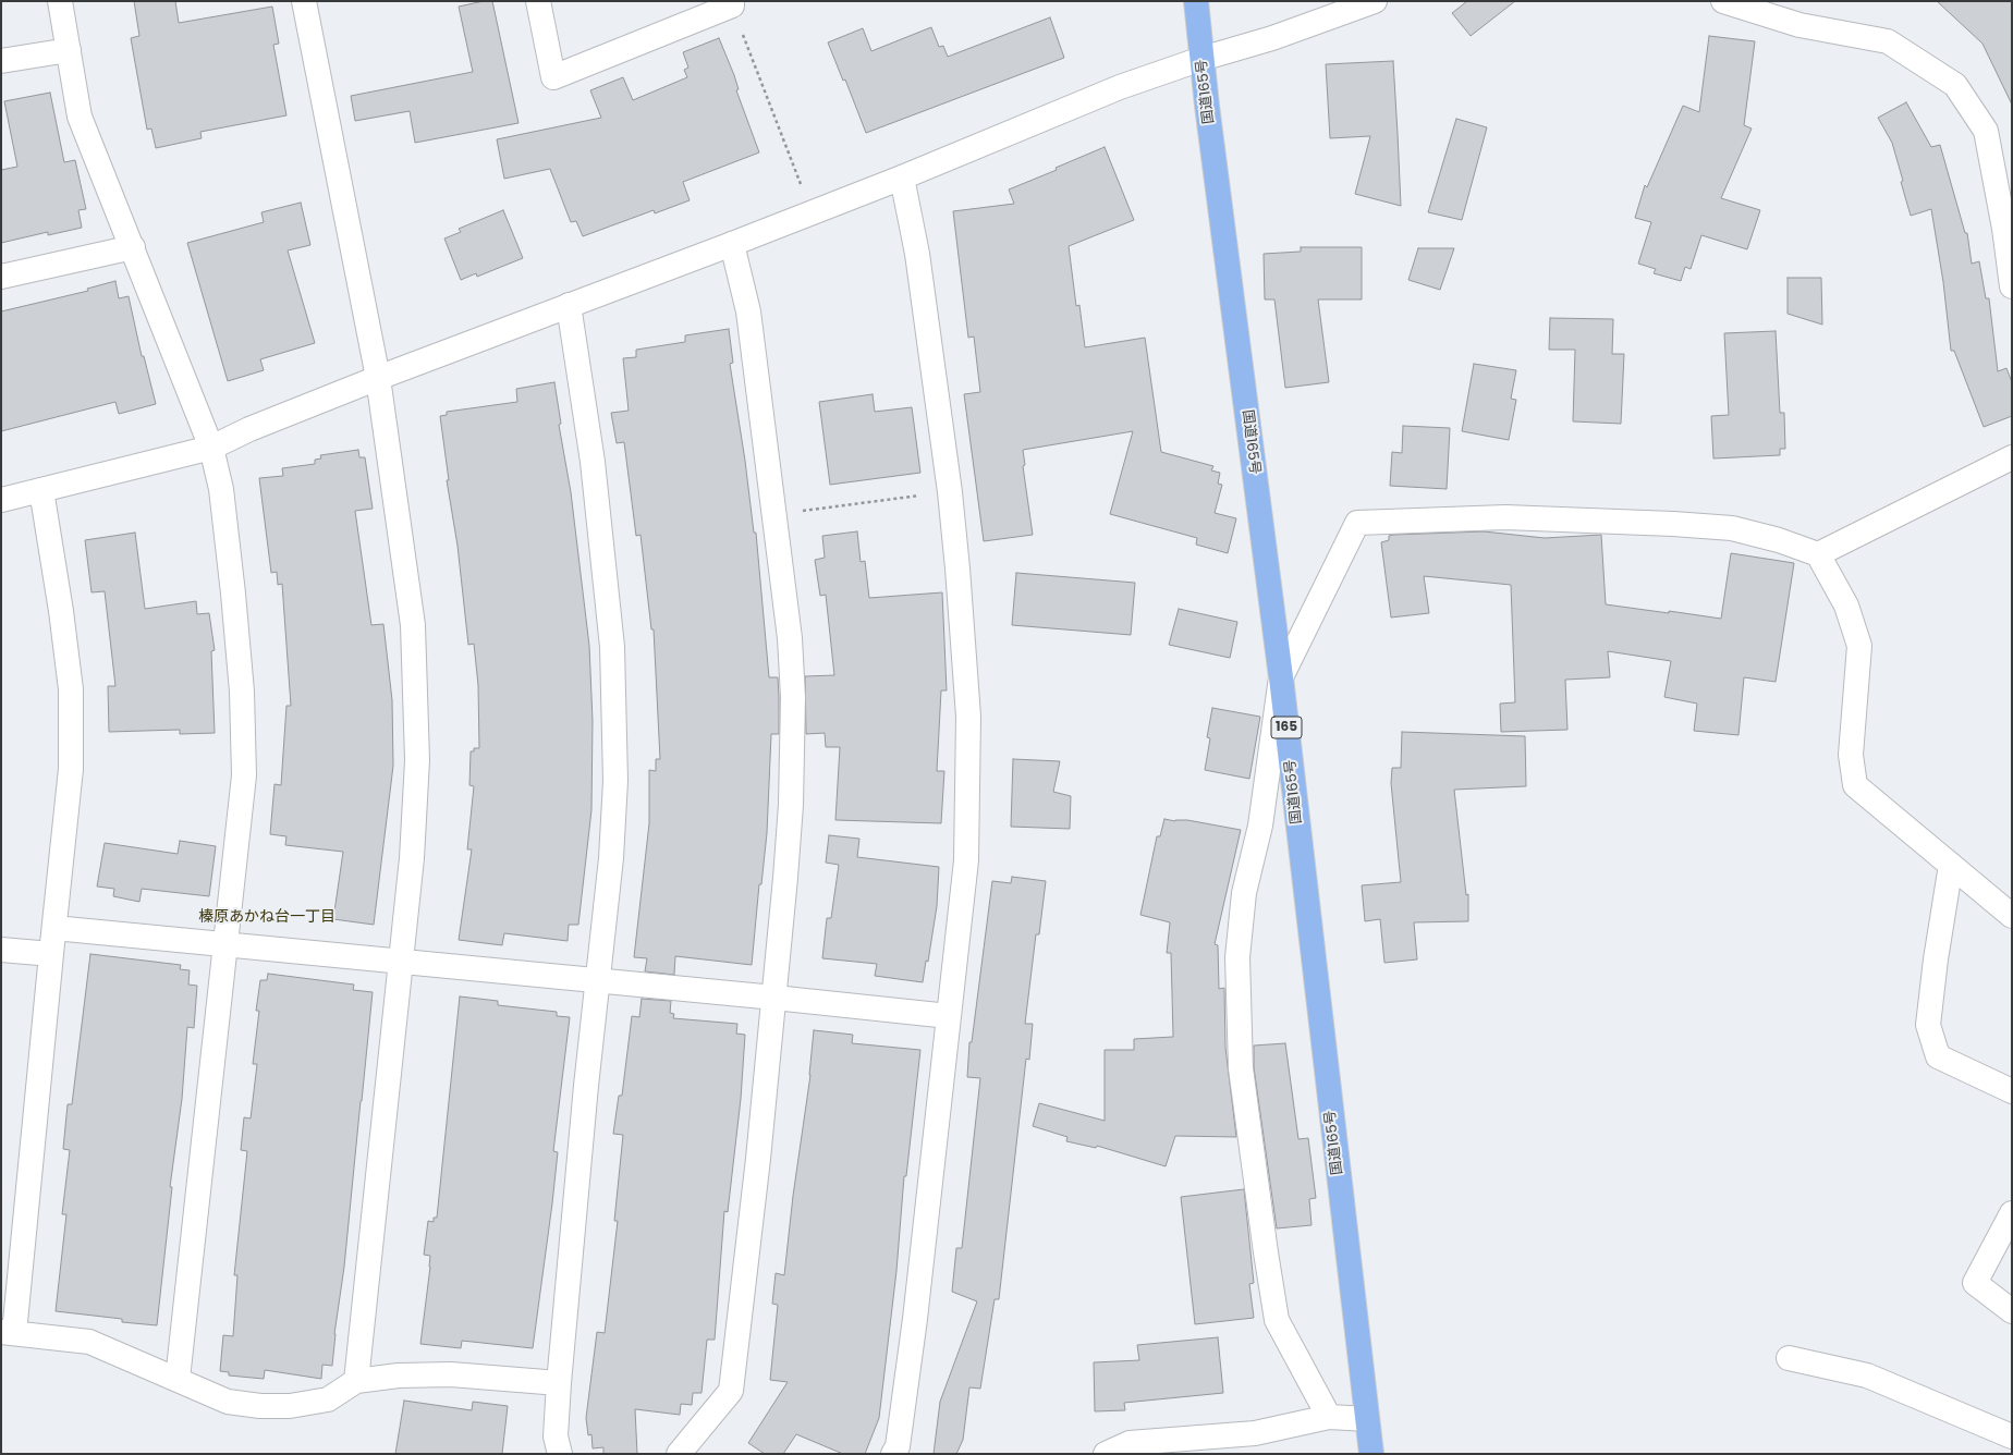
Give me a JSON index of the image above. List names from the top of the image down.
{
  "streets": {
    "highway": ["国道165号", "165"]
  },
  "districts": ["榛原あかね台一丁目"]
}
